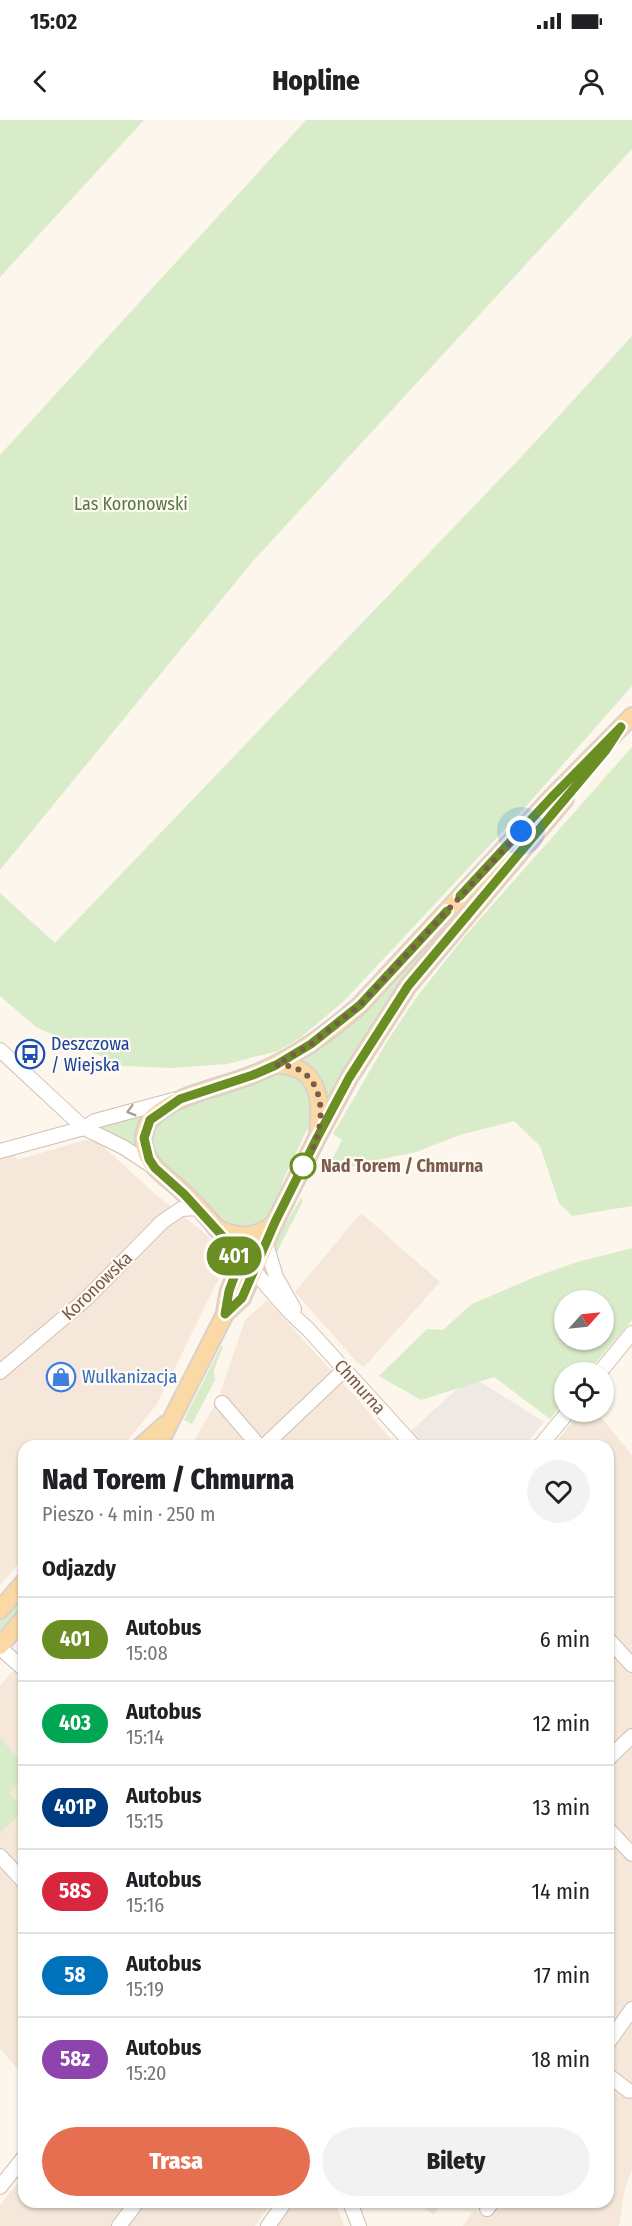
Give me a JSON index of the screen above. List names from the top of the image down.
{
  "streets": {
    "street": ["Koronowska", "Chmurna"]
  },
  "crossings": [
    ["Koronowska", "Chmurna"]
  ],
  "parks": ["Las Koronowski"],
  "places": {
    "bus stop": ["Deszczowa / Wiejska"],
    "other": ["Nad Torem / Chmurna"],
    "shop": ["Wulkanizacja"]
  },
  "lines": ["bus line 401"],
  "north": "top right",
  "page": {
    "status": "15:02",
    "header": "Hopline",
    "on_map": "401",
    "heading": [
      ["Nad Torem / Chmurna", "Pieszo · 4 min · 250 m"],
      "Odjazdy"
    ],
    "list": [
      {
        "mark": "401",
        "name": "Autobus",
        "note": "15:08",
        "value": "6 min"
      },
      {
        "mark": "403",
        "name": "Autobus",
        "note": "15:14",
        "value": "12 min"
      },
      {
        "mark": "401P",
        "name": "Autobus",
        "note": "15:15",
        "value": "13 min"
      },
      {
        "mark": "58S",
        "name": "Autobus",
        "note": "15:16",
        "value": "14 min"
      },
      {
        "mark": "58",
        "name": "Autobus",
        "note": "15:19",
        "value": "17 min"
      },
      {
        "mark": "58z",
        "name": "Autobus",
        "note": "15:20",
        "value": "18 min"
      }
    ],
    "buttons": ["Trasa", "Bilety"]
  }
}
